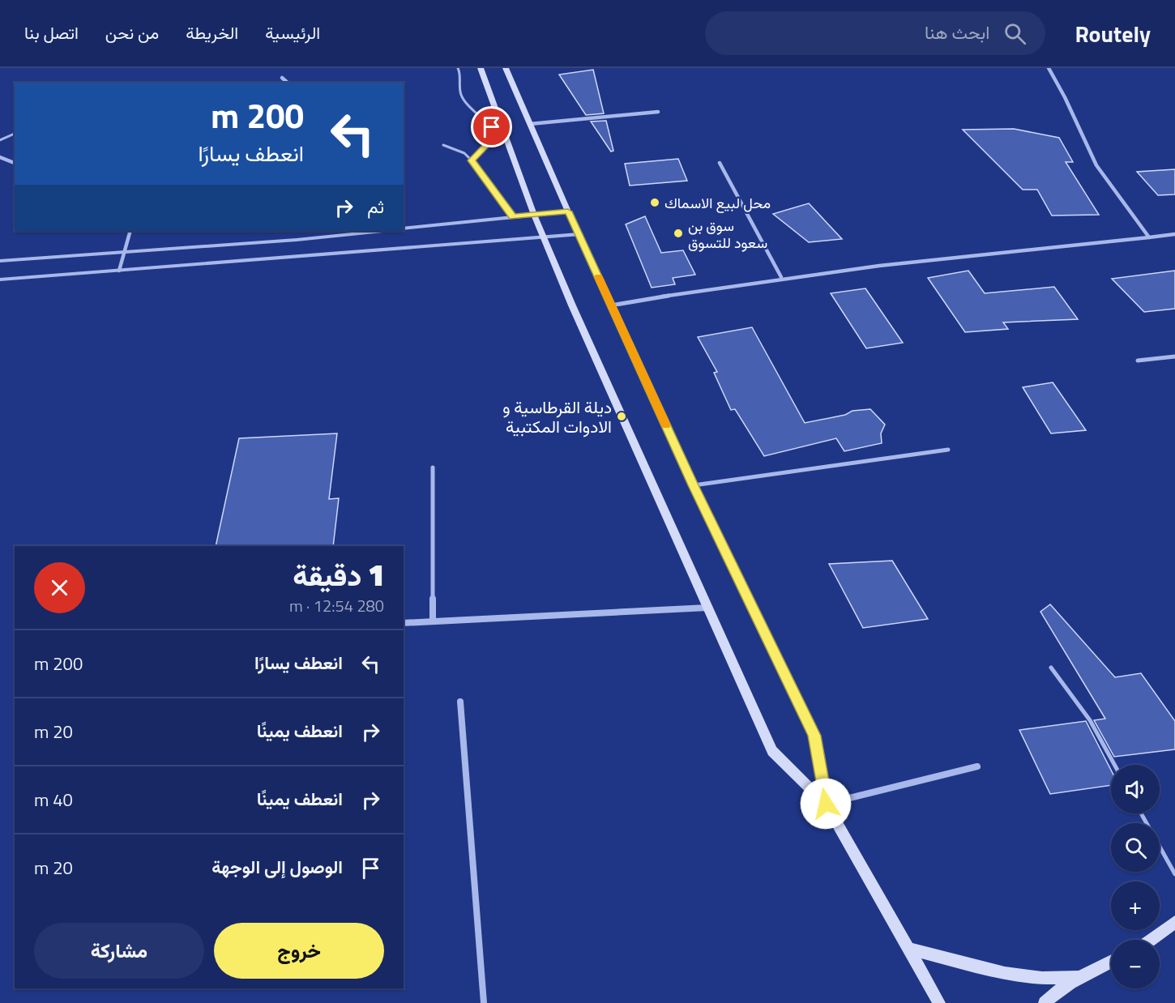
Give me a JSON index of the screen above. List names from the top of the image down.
{
  "places": ["محل لبيع الاسماك", "سوق بن سعود للتسوق", "ديلة القرطاسية و الادوات المكتبية"],
  "page": {
    "header": "Routely",
    "search": "ابحث هنا",
    "nav": [
      "الرئيسية",
      "الخريطة",
      "من نحن",
      "اتصل بنا"
    ],
    "turn": ["200 m", "انعطف يسارًا"],
    "then": "ثم",
    "heading": ["1 دقيقة", "280 m · 12:54"],
    "list": [
      {
        "name": "انعطف يسارًا",
        "value": "200 m"
      },
      {
        "name": "انعطف يمينًا",
        "value": "20 m"
      },
      {
        "name": "انعطف يمينًا",
        "value": "40 m"
      },
      {
        "name": "الوصول إلى الوجهة",
        "value": "20 m"
      }
    ],
    "map_buttons": ["+", "−"],
    "buttons": ["خروج", "مشاركة"]
  }
}
